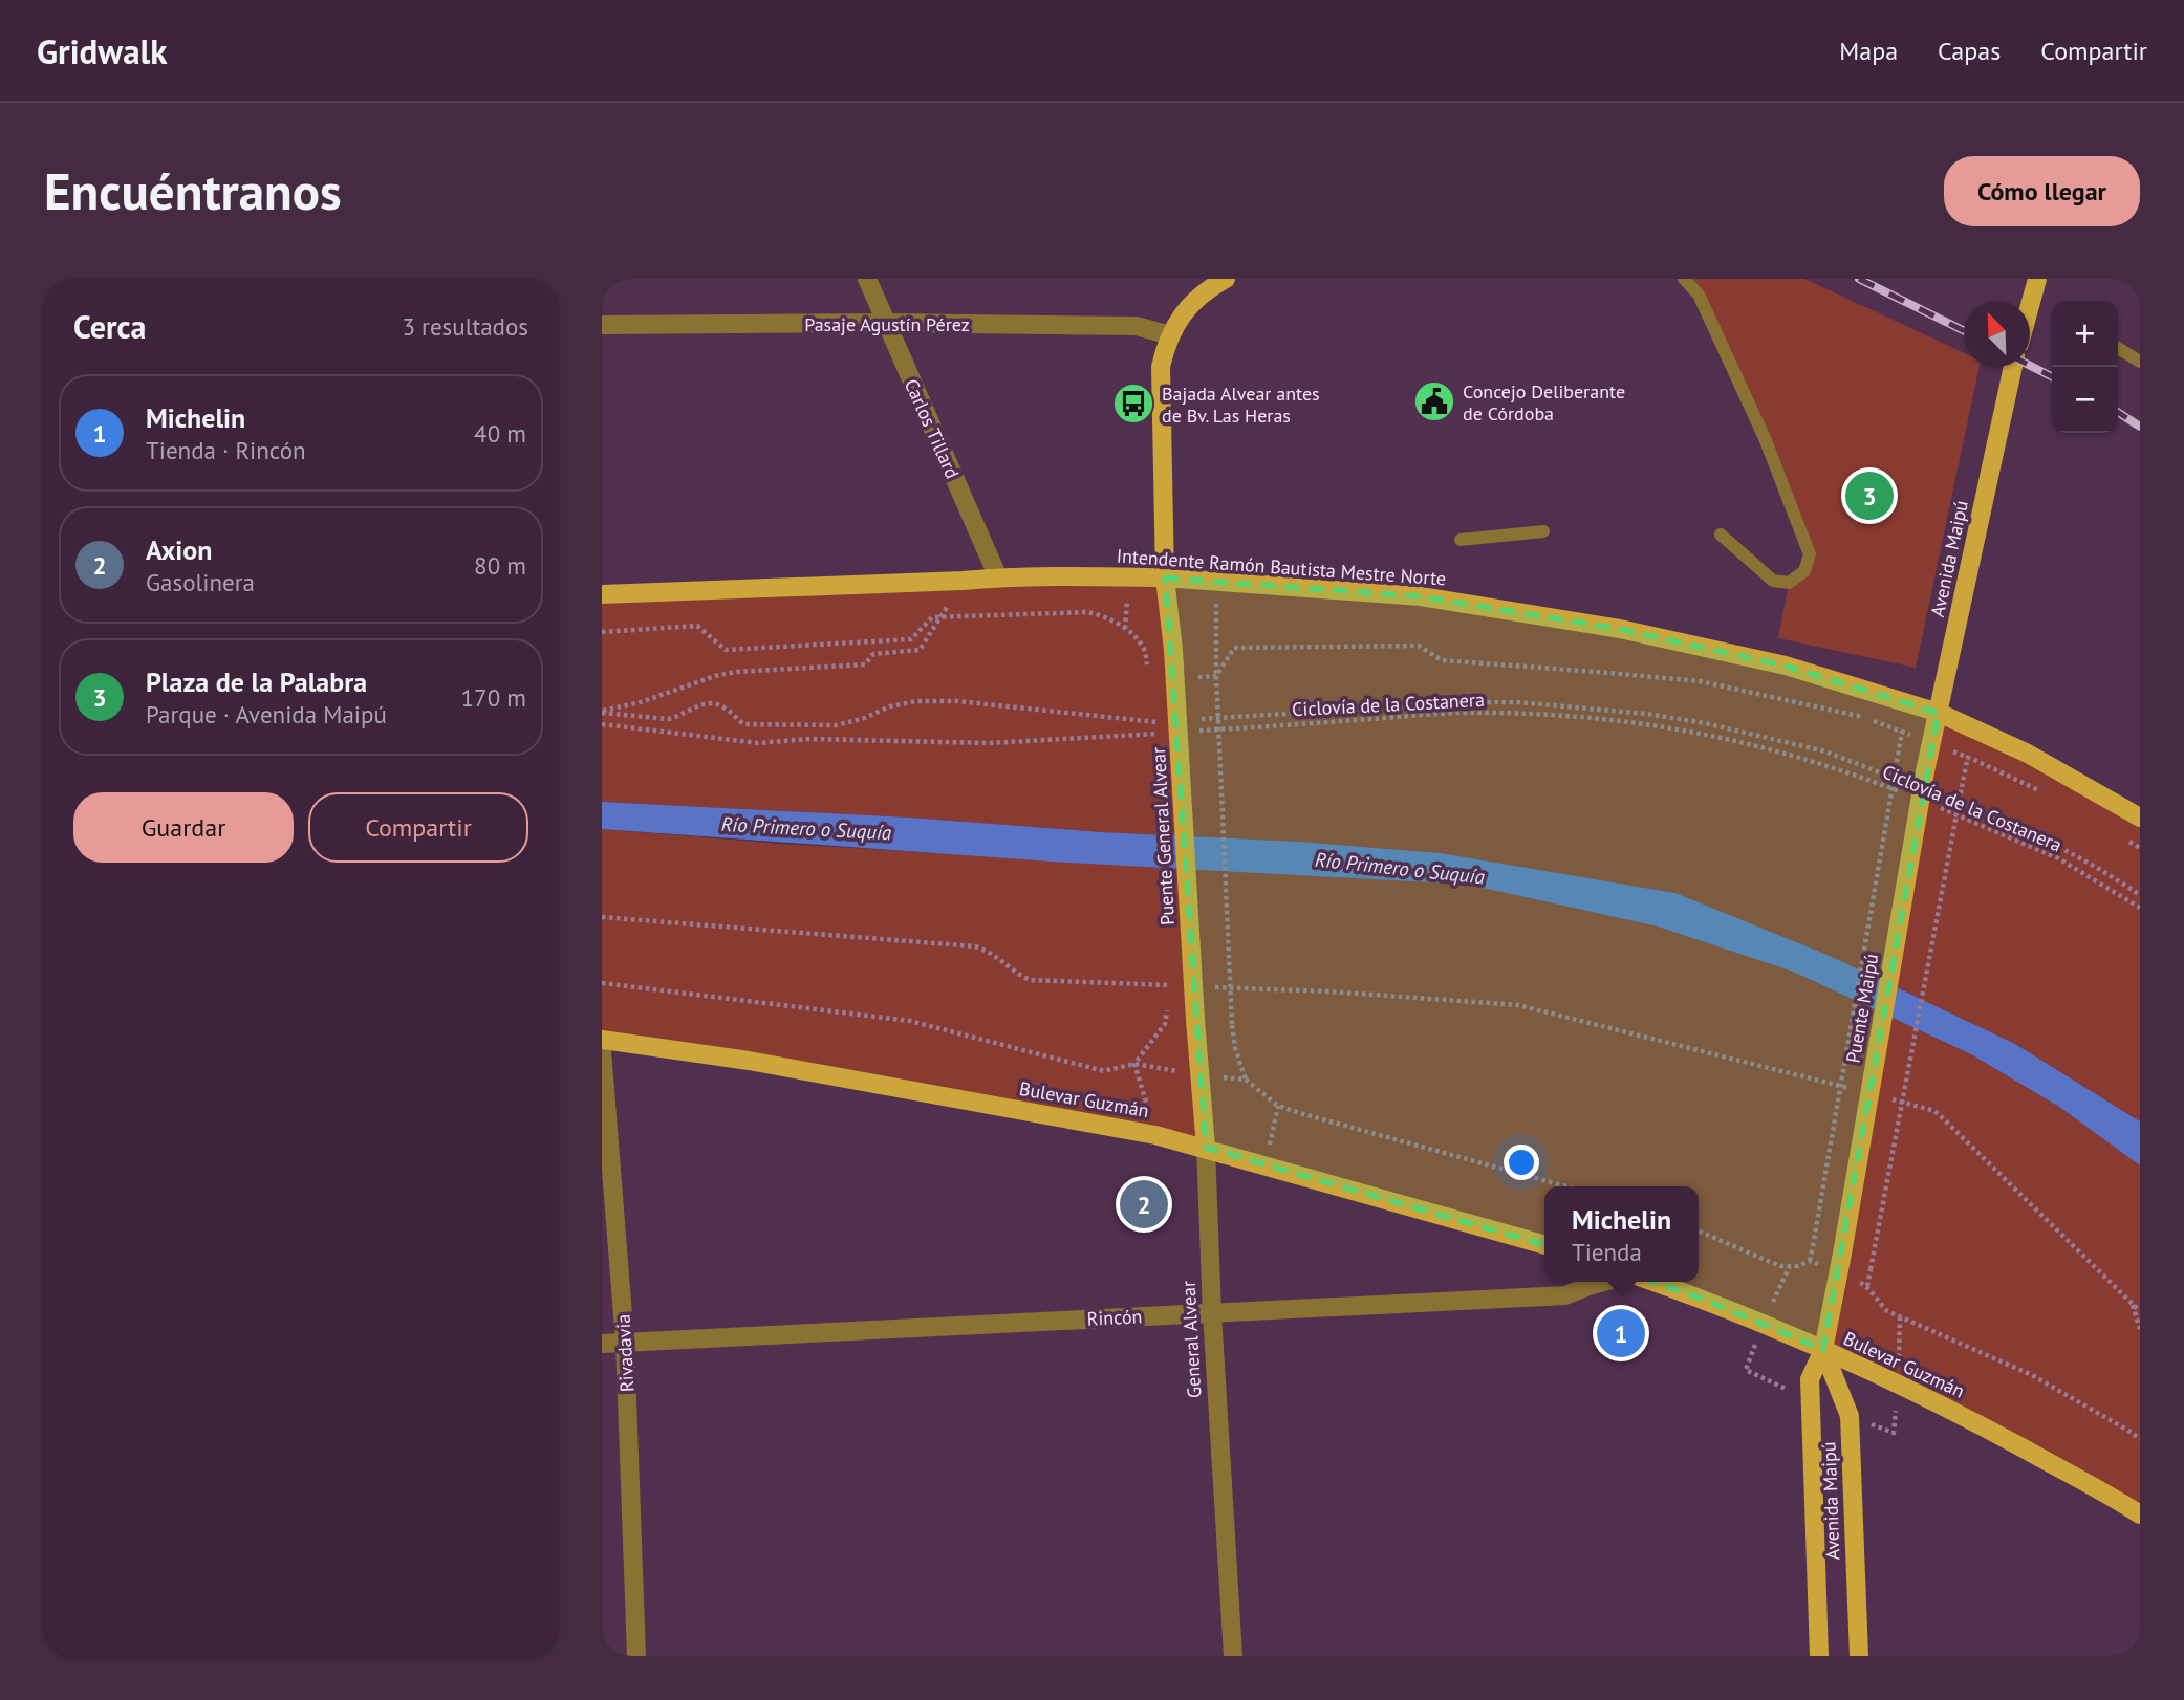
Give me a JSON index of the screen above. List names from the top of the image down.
{
  "streets": {
    "main road": [
      "Avenida Maipú",
      "Intendente Ramón Bautista Mestre Norte",
      "Puente General Alvear",
      "Puente Maipú",
      "Bulevar Guzmán",
      "General Alvear"
    ],
    "street": [
      "Pasaje Agustín Pérez",
      "Carlos Tillard",
      "Rincón",
      "Rivadavia"
    ],
    "path": ["Ciclovía de la Costanera"]
  },
  "crossings": [
    ["Pasaje Agustín Pérez", "Carlos Tillard"],
    ["Carlos Tillard", "Intendente Ramón Bautista Mestre Norte"],
    ["Avenida Maipú", "Intendente Ramón Bautista Mestre Norte"],
    ["Avenida Maipú", "Puente Maipú"],
    ["Avenida Maipú", "Bulevar Guzmán"],
    ["Intendente Ramón Bautista Mestre Norte", "Puente General Alvear"],
    ["Puente General Alvear", "General Alvear"],
    ["Bulevar Guzmán", "General Alvear"],
    ["Rincón", "General Alvear"],
    ["Rincón", "Rivadavia"]
  ],
  "water": ["Río Primero o Suquía"],
  "places": {
    "public building": ["Concejo Deliberante de Córdoba"],
    "bus stop": ["Bajada Alvear antes de Bv. Las Heras"]
  },
  "north": "top left",
  "page": {
    "header": "Gridwalk",
    "nav": ["Mapa", "Capas", "Compartir"],
    "buttons": [
      "Cómo llegar",
      ["Guardar", "Compartir"]
    ],
    "title": "Encuéntranos",
    "heading": ["Cerca", "3 resultados"],
    "map_buttons": ["+", "−"],
    "list": [
      {
        "mark": "1",
        "name": "Michelin",
        "note": "Tienda · Rincón",
        "value": "40 m"
      },
      {
        "mark": "2",
        "name": "Axion",
        "note": "Gasolinera",
        "value": "80 m"
      },
      {
        "mark": "3",
        "name": "Plaza de la Palabra",
        "note": "Parque · Avenida Maipú",
        "value": "170 m"
      }
    ],
    "pins": ["3", "2", "1"],
    "popup": ["Michelin", "Tienda"]
  }
}
